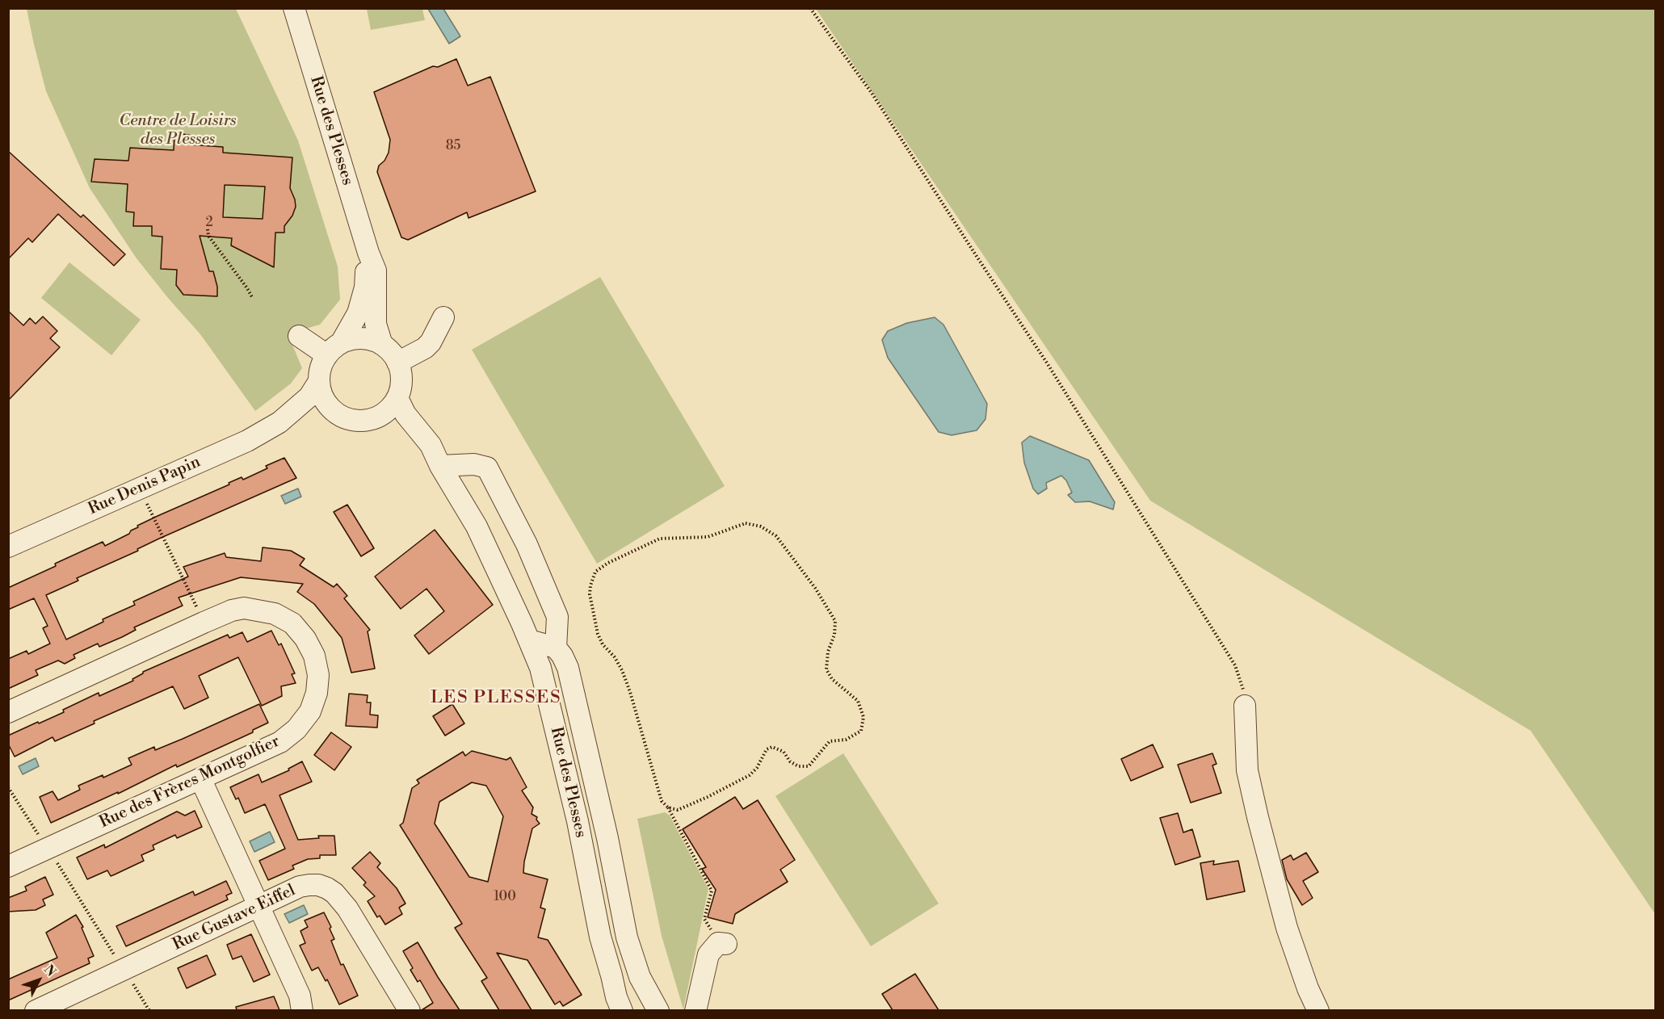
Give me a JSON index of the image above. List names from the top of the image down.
{
  "streets": {
    "street": [
      "Rue des Plesses",
      "Rue Denis Papin",
      "Rue des Frères Montgolfier",
      "Rue Gustave Eiffel"
    ]
  },
  "crossings": [
    ["Rue des Plesses", "Rue Denis Papin"]
  ],
  "districts": ["LES PLESSES"],
  "parks": ["Centre de Loisirs des Plesses"],
  "house_numbers": ["85", "2", "100"],
  "north": "top right"
}
